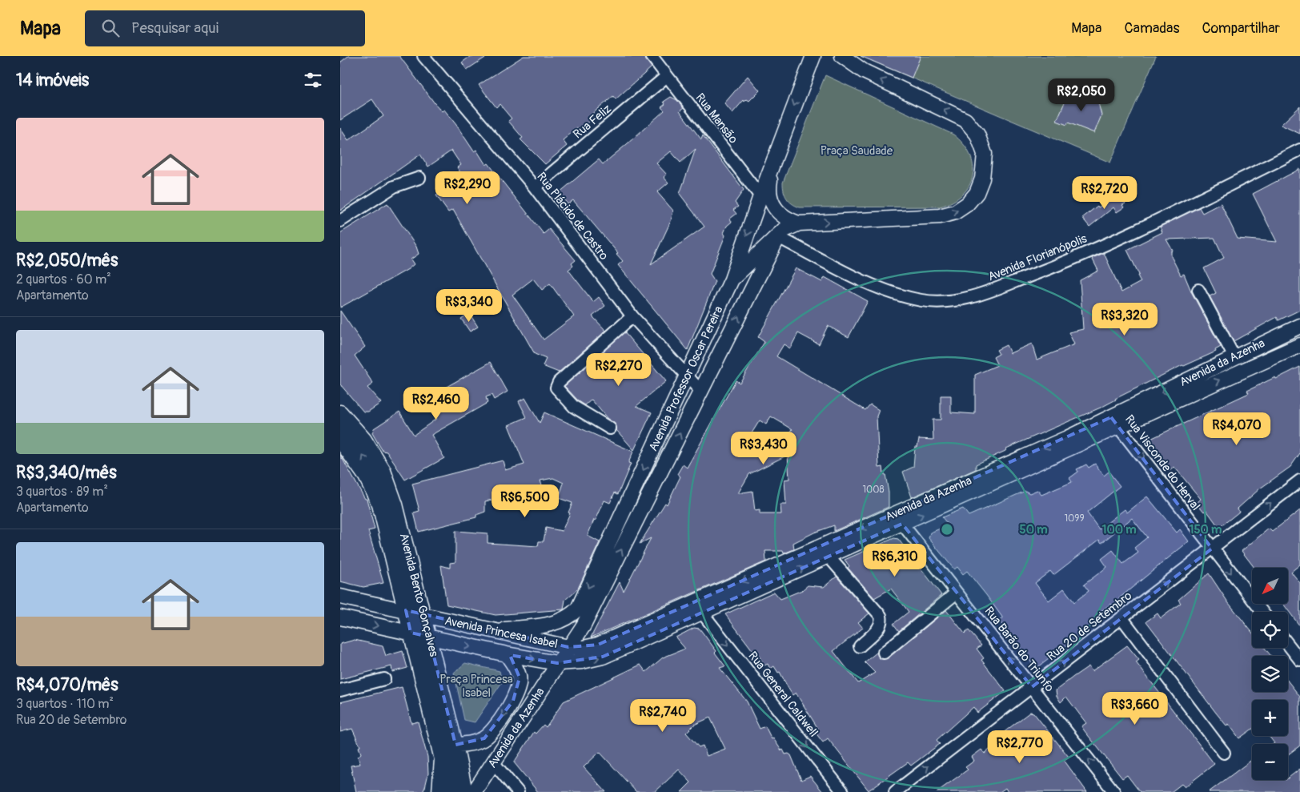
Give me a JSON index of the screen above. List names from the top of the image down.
{
  "streets": {
    "main road": [
      "Avenida da Azenha",
      "Avenida Professor Oscar Pereira",
      "Avenida Bento Gonçalves",
      "Avenida Princesa Isabel"
    ],
    "street": [
      "Rua Mansão",
      "Rua Feliz",
      "Rua Plácido de Castro",
      "Avenida Florianópolis",
      "Rua Visconde do Herval",
      "Rua 20 de Setembro",
      "Rua Barão do Triunfo",
      "Rua General Caldwell"
    ]
  },
  "crossings": [
    ["Rua Mansão", "Rua Feliz"],
    ["Rua Mansão", "Avenida Professor Oscar Pereira"],
    ["Rua Feliz", "Rua Plácido de Castro"],
    ["Rua Plácido de Castro", "Avenida Professor Oscar Pereira"],
    ["Avenida Florianópolis", "Avenida Professor Oscar Pereira"],
    ["Avenida da Azenha", "Avenida Professor Oscar Pereira"],
    ["Avenida da Azenha", "Rua Visconde do Herval"],
    ["Avenida da Azenha", "Avenida Princesa Isabel"],
    ["Avenida da Azenha", "Rua Barão do Triunfo"],
    ["Avenida da Azenha", "Rua General Caldwell"],
    ["Avenida Professor Oscar Pereira", "Avenida Princesa Isabel"],
    ["Rua Visconde do Herval", "Rua 20 de Setembro"],
    ["Avenida Bento Gonçalves", "Avenida Princesa Isabel"],
    ["Rua 20 de Setembro", "Rua Barão do Triunfo"]
  ],
  "one_way": [
    "Rua Visconde do Herval",
    "Rua 20 de Setembro",
    "Rua Barão do Triunfo",
    "Rua General Caldwell"
  ],
  "parks": ["Praça Saudade", "Praça Princesa Isabel"],
  "house_numbers": ["1008", "1099"],
  "north": "bottom left",
  "page": {
    "header": "Mapa",
    "search": "Pesquisar aqui",
    "nav": ["Mapa", "Camadas", "Compartilhar"],
    "heading": "14 imóveis",
    "price": [
      "R$2,050",
      "R$2,290",
      "R$2,720",
      "R$3,340",
      "R$3,320",
      "R$2,270",
      "R$2,460",
      "R$4,070",
      "R$3,430",
      "R$6,500",
      "R$6,310",
      "R$3,660",
      "R$2,740",
      "R$2,770"
    ],
    "list": [
      {
        "name": "R$2,050/mês",
        "note": "2 quartos · 60 m² · Apartamento"
      },
      {
        "name": "R$3,340/mês",
        "note": "3 quartos · 89 m² · Apartamento"
      },
      {
        "name": "R$4,070/mês",
        "note": "3 quartos · 110 m² · Rua 20 de Setembro"
      }
    ],
    "map_buttons": ["+", "−"]
  },
  "rings": ["50 m", "100 m", "150 m"]
}
